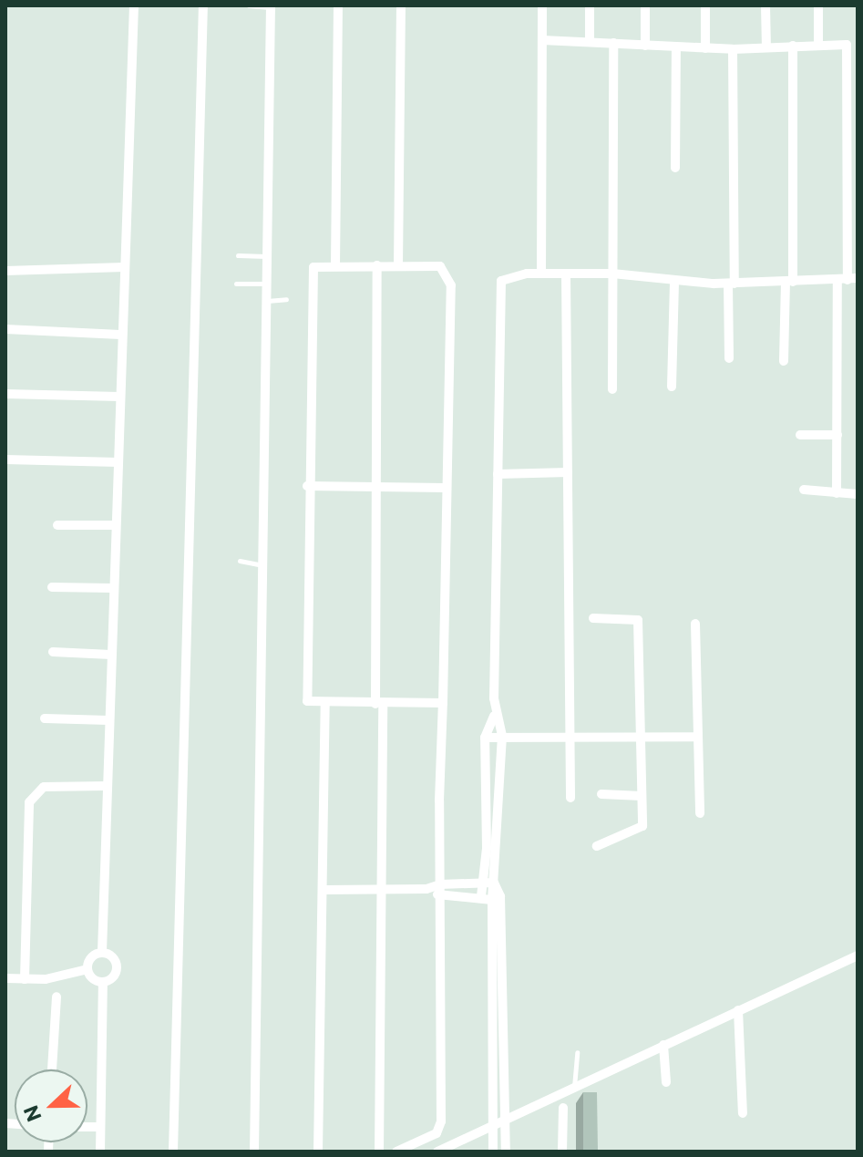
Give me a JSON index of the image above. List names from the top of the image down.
{
  "north": "left"
}
